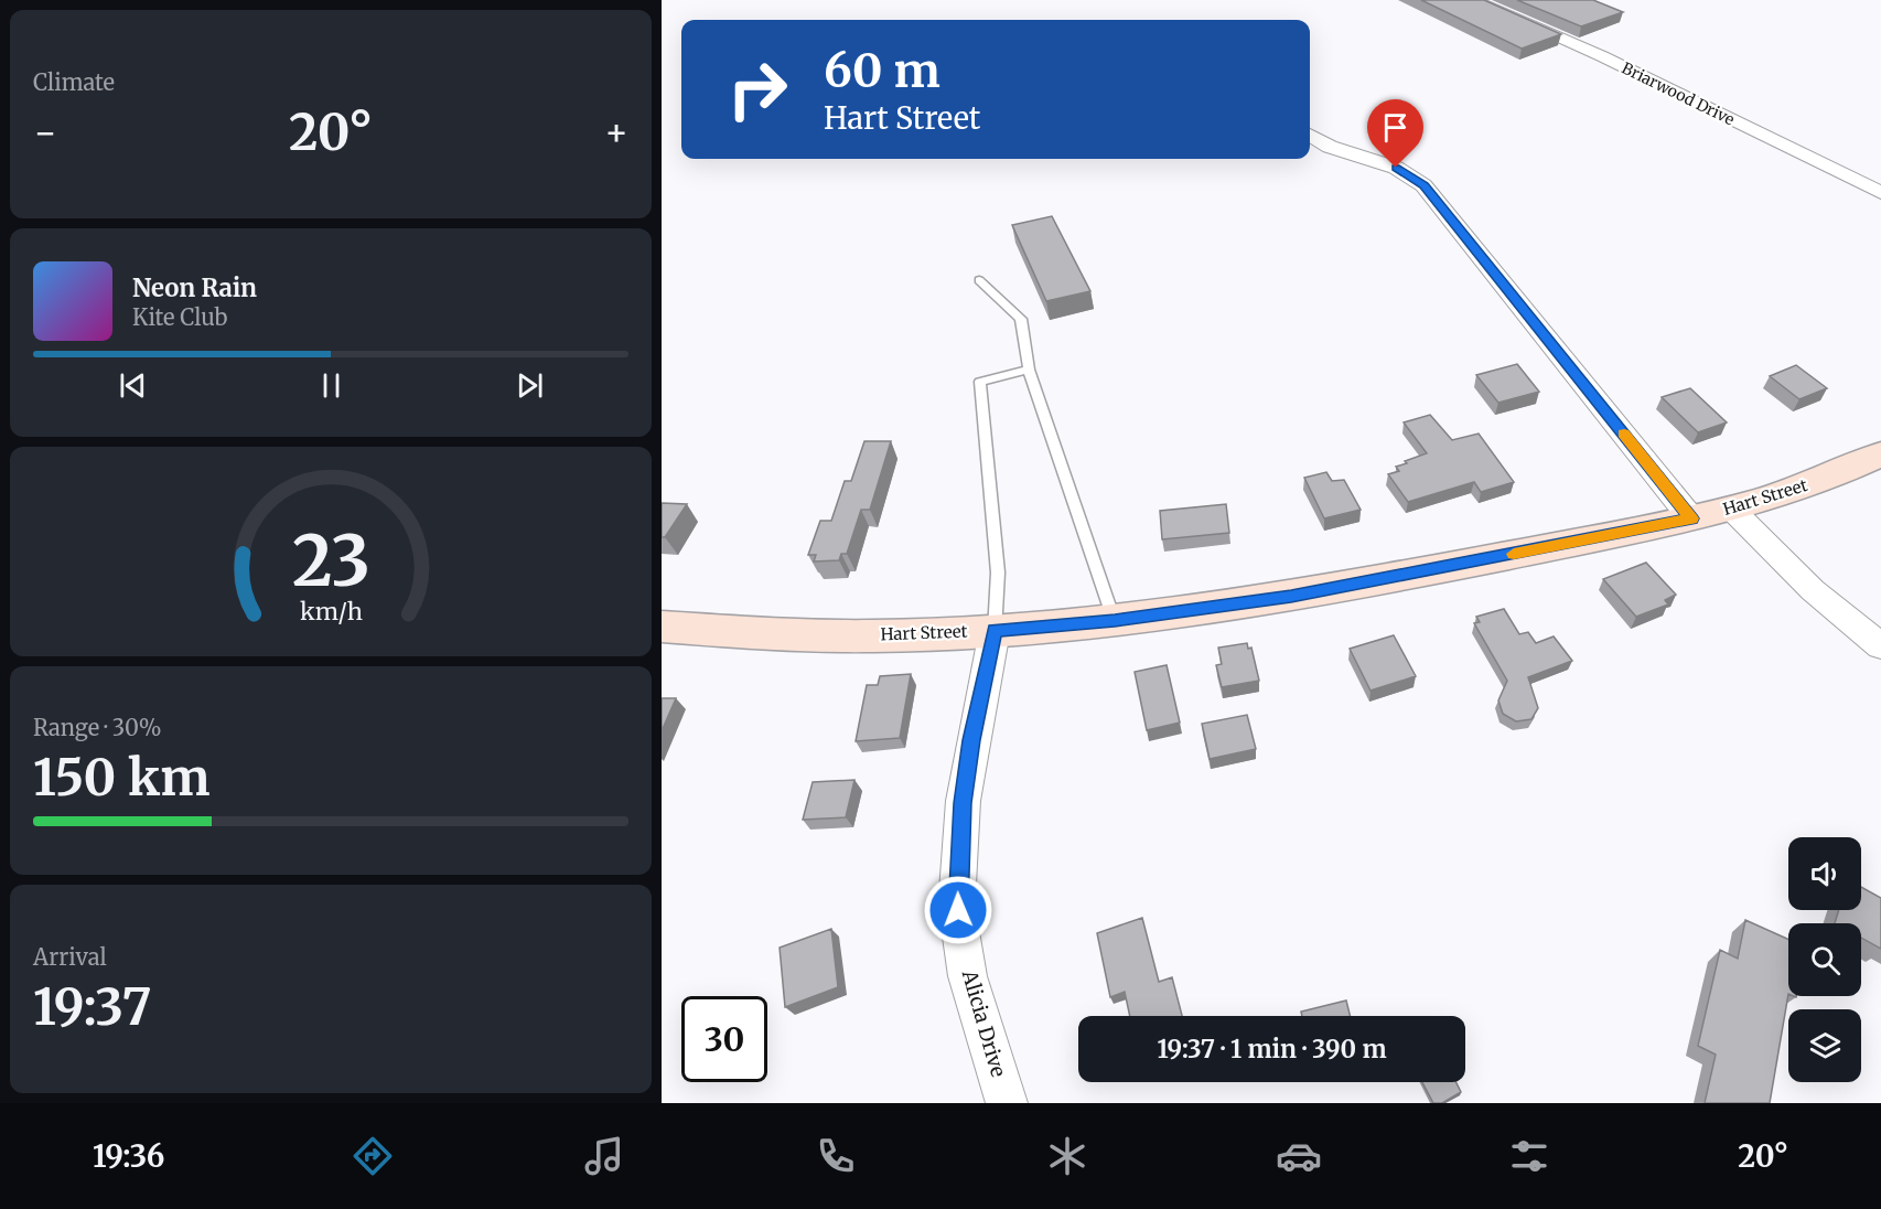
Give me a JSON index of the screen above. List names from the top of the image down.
{
  "streets": {
    "street": ["Briarwood Drive", "Hart Street", "Alicia Drive"]
  },
  "crossings": [
    ["Hart Street", "Alicia Drive"]
  ],
  "page": {
    "tile": [
      "Climate",
      ["Range · 30%", "150 km"],
      ["Arrival", "19:37"]
    ],
    "turn": ["60 m", "Hart Street"],
    "heat": ["−", "20°", "+"],
    "song": ["Neon Rain", "Kite Club"],
    "limit": "30",
    "trip": "19:37 · 1 min · 390 m",
    "tabs": ["19:36", "20°"],
    "gauge": ["23", "km/h"]
  }
}
